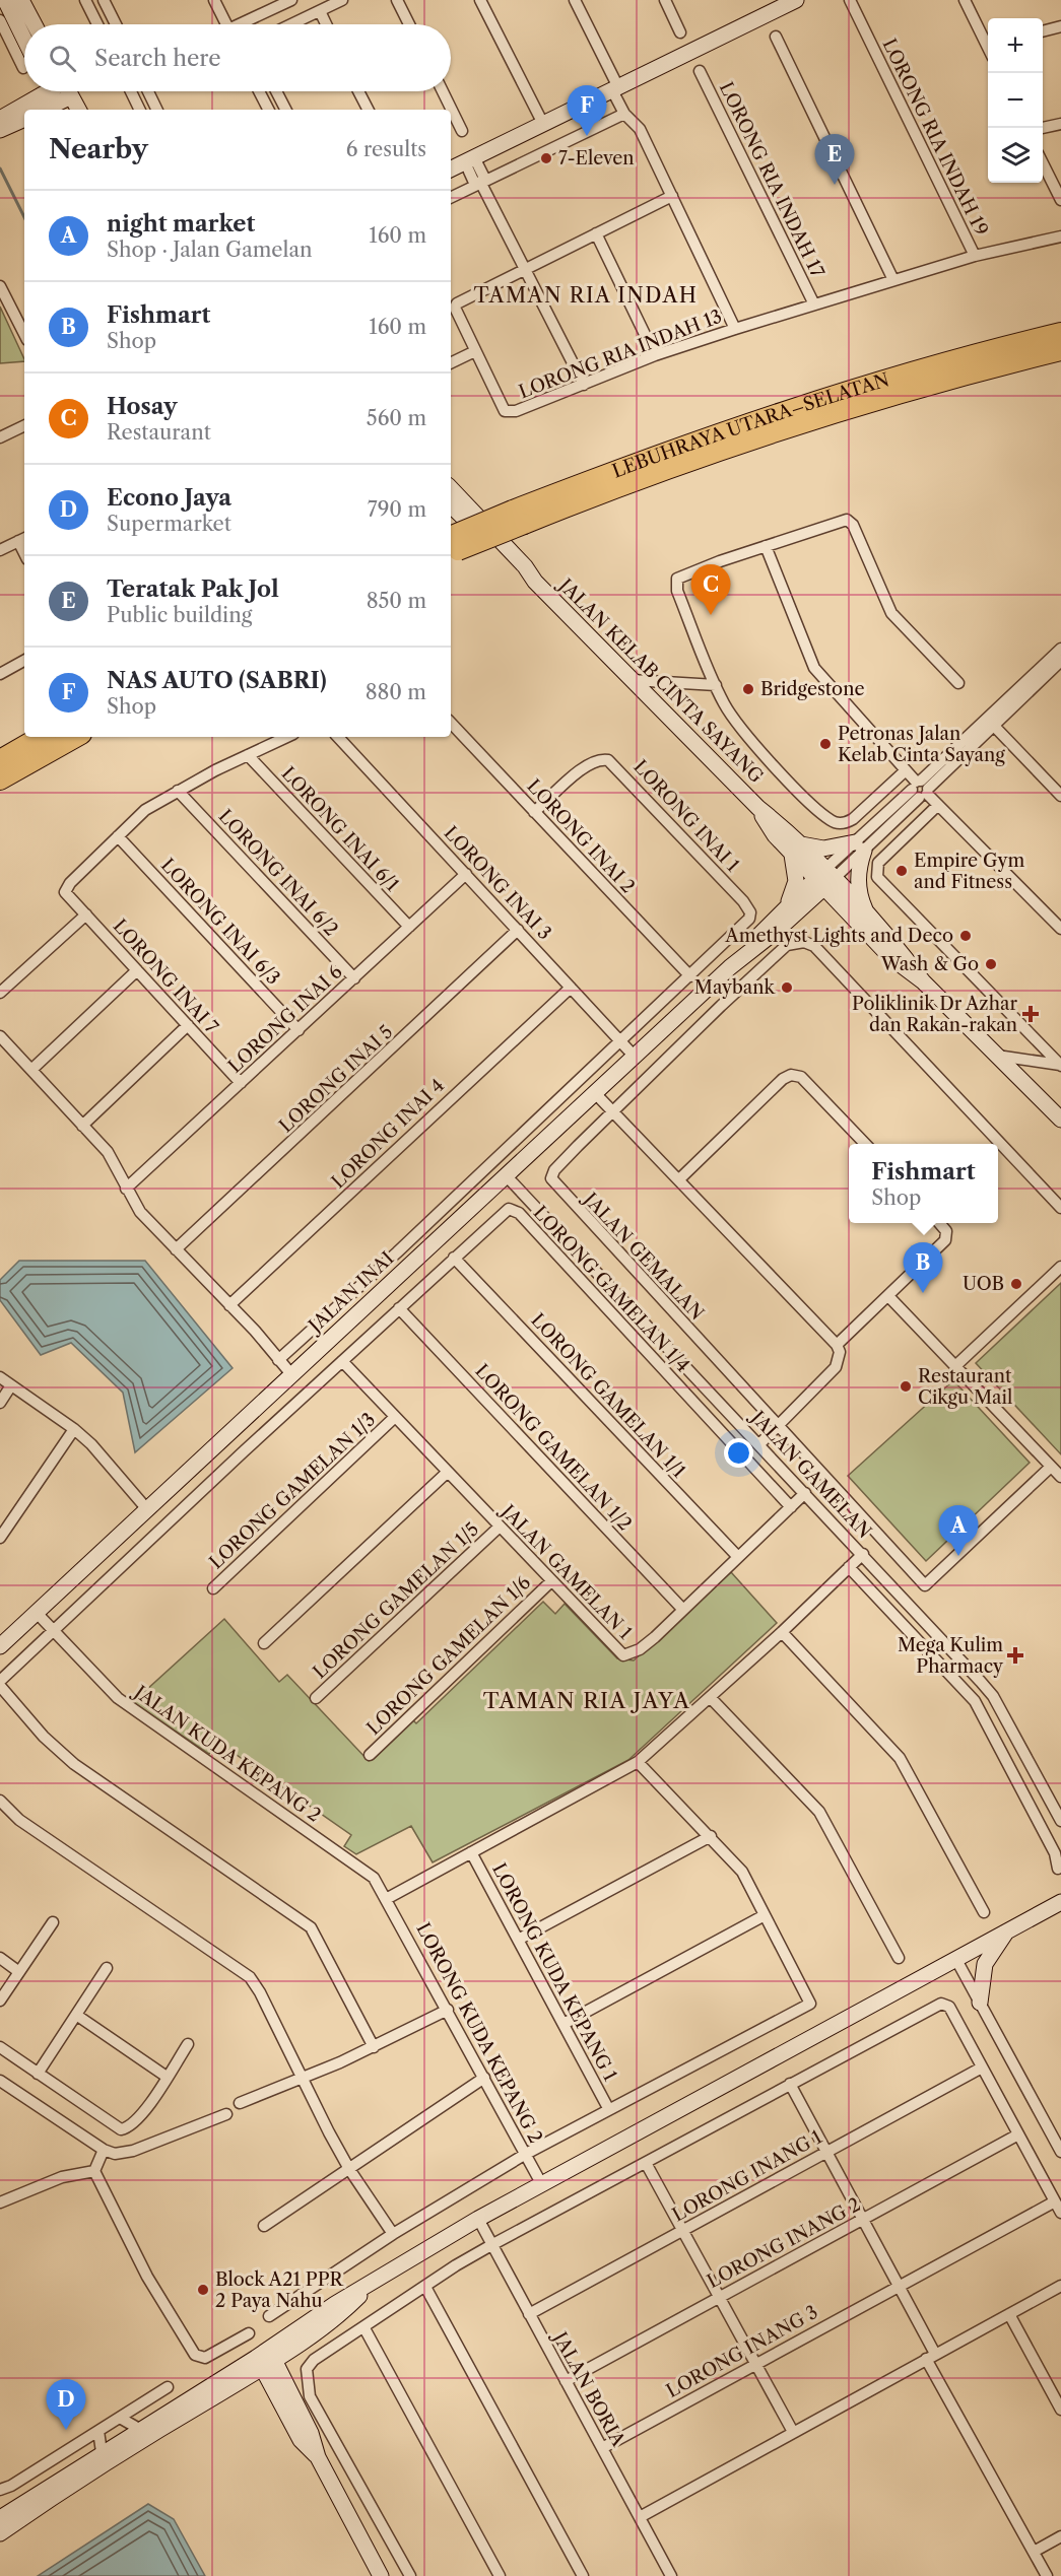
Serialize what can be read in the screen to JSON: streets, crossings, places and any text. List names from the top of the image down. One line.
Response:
{"streets":{"highway":["LEBUHRAYA UTARA–SELATAN"],"main road":["JALAN KELAB CINTA SAYANG","JALAN INAI"],"street":["LORONG RIA INDAH 19","LORONG RIA INDAH 17","LORONG RIA INDAH 13","LORONG INAI 1","LORONG INAI 6/1","LORONG INAI 2","LORONG INAI 6/2","LORONG INAI 3","LORONG INAI 6/3","LORONG INAI 7","LORONG INAI 6","LORONG INAI 5","LORONG INAI 4","JALAN GEMALAN","LORONG GAMELAN 1/4","LORONG GAMELAN 1/1","LORONG GAMELAN 1/2","JALAN GAMELAN","LORONG GAMELAN 1/3","JALAN GAMELAN 1","LORONG GAMELAN 1/5","LORONG GAMELAN 1/6","JALAN KUDA KEPANG 2","LORONG KUDA KEPANG 1","LORONG KUDA KEPANG 2","LORONG INANG 1","LORONG INANG 2","LORONG INANG 3","JALAN BORIA"]},"crossings":[["LORONG RIA INDAH 19","LORONG RIA INDAH 13"],["LORONG RIA INDAH 17","LORONG RIA INDAH 13"],["JALAN KELAB CINTA SAYANG","JALAN INAI"],["LORONG INAI 1","LORONG INAI 2"],["LORONG INAI 6/1","LORONG INAI 6"],["LORONG INAI 6/2","LORONG INAI 6"],["LORONG INAI 3","LORONG INAI 6"],["LORONG INAI 3","LORONG INAI 5"],["LORONG INAI 3","LORONG INAI 4"],["LORONG INAI 3","JALAN INAI"],["LORONG INAI 6/3","LORONG INAI 7"],["LORONG INAI 6/3","LORONG INAI 6"],["LORONG INAI 7","LORONG INAI 6"],["LORONG GAMELAN 1/4","LORONG GAMELAN 1/1"],["LORONG GAMELAN 1/4","LORONG GAMELAN 1/2"],["LORONG GAMELAN 1/4","JALAN GAMELAN 1"],["LORONG GAMELAN 1/4","JALAN KUDA KEPANG 2"],["JALAN INAI","JALAN GAMELAN"],["JALAN INAI","JALAN KUDA KEPANG 2"],["LORONG GAMELAN 1/1","JALAN GAMELAN 1"],["LORONG GAMELAN 1/2","JALAN GAMELAN 1"],["JALAN GAMELAN","JALAN GAMELAN 1"],["LORONG GAMELAN 1/3","JALAN GAMELAN 1"],["JALAN GAMELAN 1","LORONG GAMELAN 1/5"],["JALAN GAMELAN 1","LORONG GAMELAN 1/6"],["JALAN KUDA KEPANG 2","LORONG KUDA KEPANG 2"],["LORONG INANG 1","JALAN BORIA"],["LORONG INANG 2","JALAN BORIA"],["LORONG INANG 3","JALAN BORIA"]],"districts":["TAMAN RIA INDAH","TAMAN RIA JAYA"],"places":{"other":["7-Eleven","Bridgestone","Petronas Jalan Kelab Cinta Sayang","Empire Gym and Fitness","Amethyst Lights and Deco","Wash & Go","Maybank","UOB","Restaurant Cikgu Mail","Block A21 PPR 2 Paya Nahu"],"health":["Poliklinik Dr Azhar dan Rakan-rakan","Mega Kulim Pharmacy"]},"page":{"map_buttons":["+","−"],"search":"Search here","pins":["F","E","C","B","A","D"],"heading":["Nearby","6 results"],"list":[{"mark":"A","name":"night market","note":"Shop · Jalan Gamelan","value":"160 m"},{"mark":"B","name":"Fishmart","note":"Shop","value":"160 m"},{"mark":"C","name":"Hosay","note":"Restaurant","value":"560 m"},{"mark":"D","name":"Econo Jaya","note":"Supermarket","value":"790 m"},{"mark":"E","name":"Teratak Pak Jol","note":"Public building","value":"850 m"},{"mark":"F","name":"NAS AUTO (SABRI)","note":"Shop","value":"880 m"}],"popup":["Fishmart","Shop"]}}
